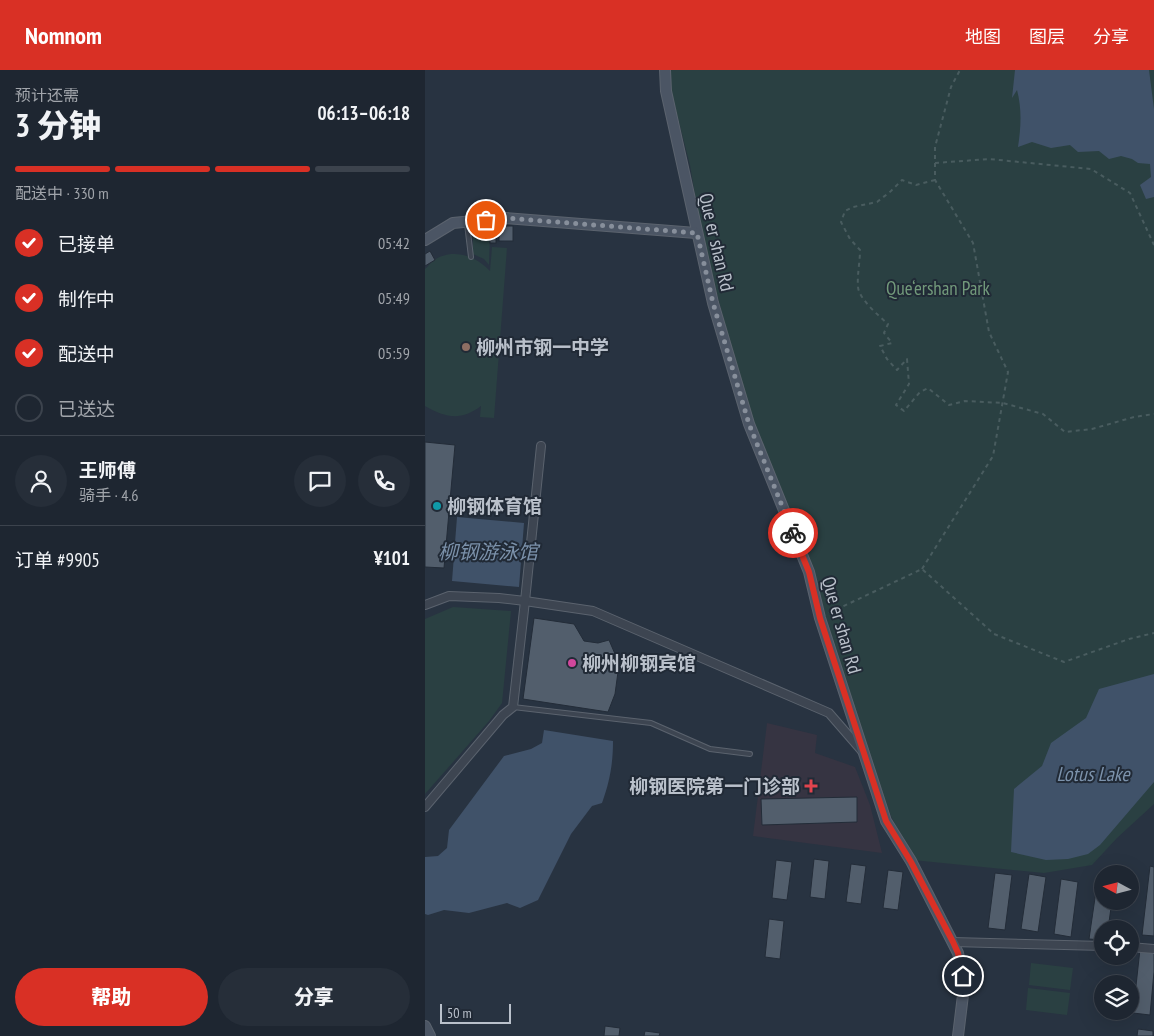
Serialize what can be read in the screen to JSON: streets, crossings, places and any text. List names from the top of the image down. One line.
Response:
{"streets":{"street":["Que er shan Rd"]},"water":["柳钢游泳馆","Lotus Lake"],"parks":["Que‘ershan Park"],"places":{"other":["柳州市钢一中学","柳钢体育馆","柳州柳钢宾馆"],"health":["柳钢医院第一门诊部"]},"scale_bar":"50 m","north":"left","page":{"header":"Nomnom","nav":["地图","图层","分享"],"heading":["3 分钟","预计还需","06:13–06:18"],"panel":["王师傅","骑手 · 4.6","订单 #9905","¥101"],"bar":"配送中 · 330 m","list":[["已接单","05:42"],["制作中","05:49"],["配送中","05:59"],"已送达"],"buttons":["帮助","分享"],"scale":"50 m"}}
